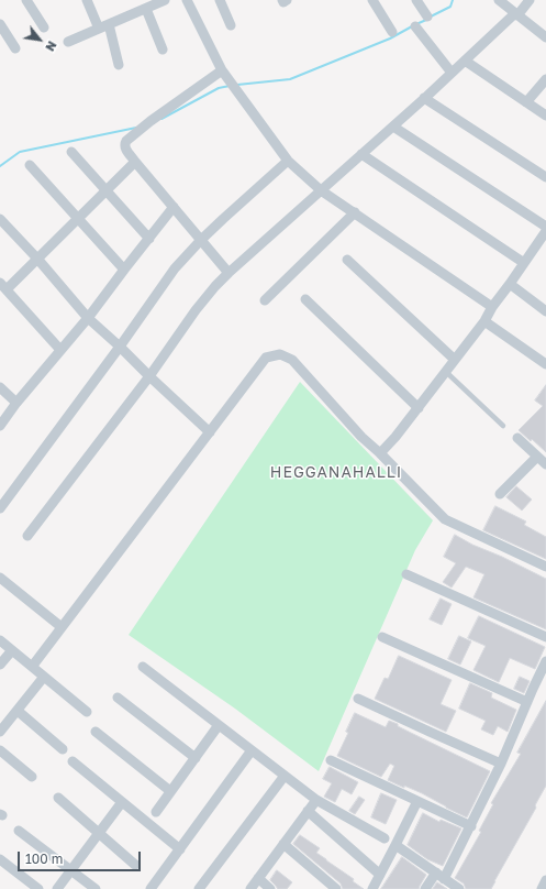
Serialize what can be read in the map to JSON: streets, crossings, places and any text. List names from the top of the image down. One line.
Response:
{"districts":["HEGGANAHALLI"],"scale_bar":"100 m","north":"bottom right"}
